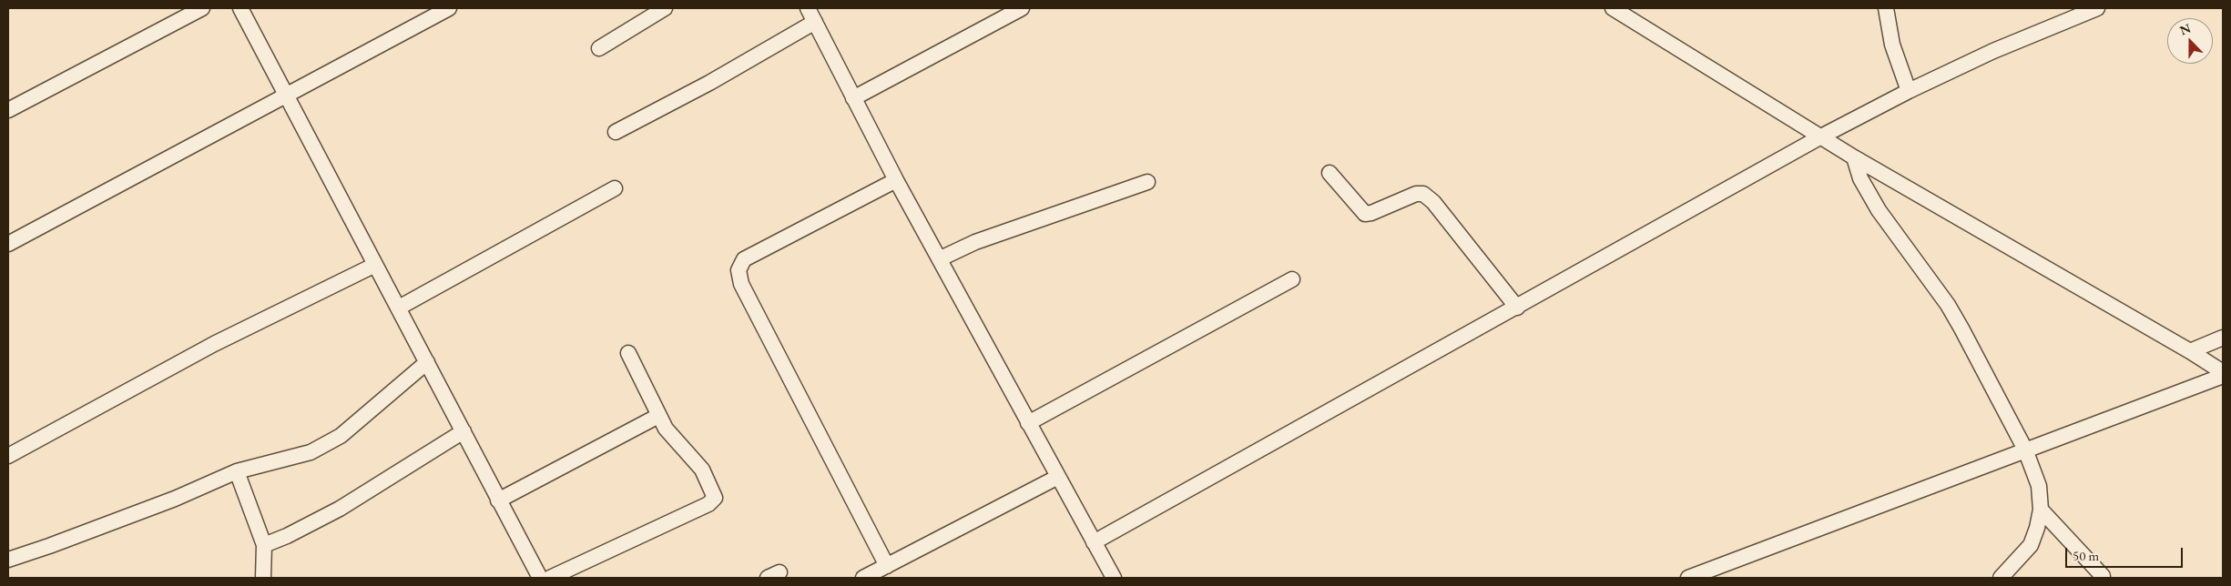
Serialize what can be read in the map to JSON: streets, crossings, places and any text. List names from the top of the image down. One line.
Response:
{"scale_bar":"50 m","north":"top"}
